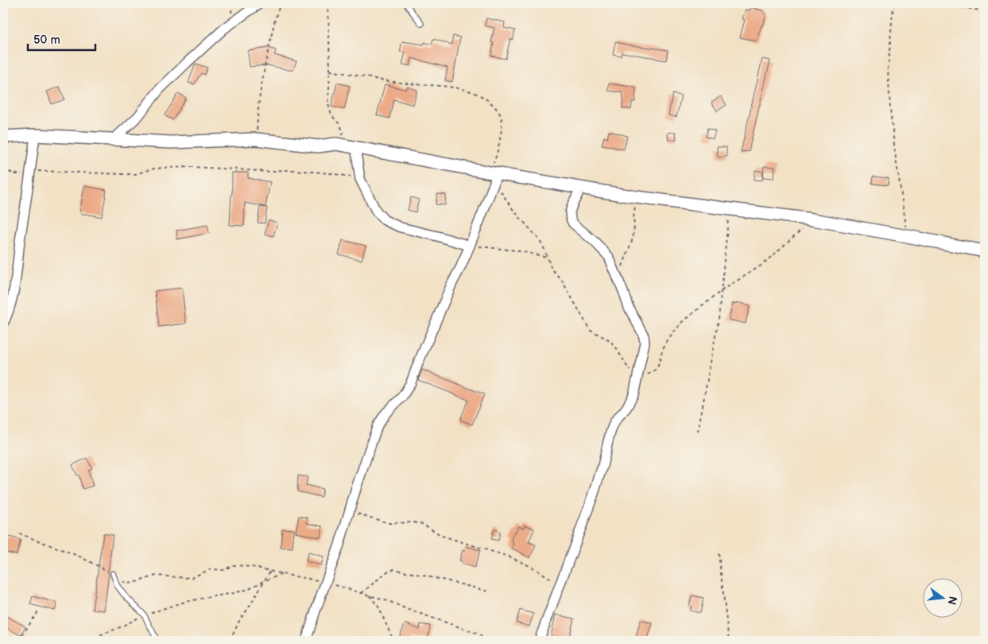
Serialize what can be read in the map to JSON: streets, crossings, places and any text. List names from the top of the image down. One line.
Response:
{"scale_bar":"50 m","north":"right"}
